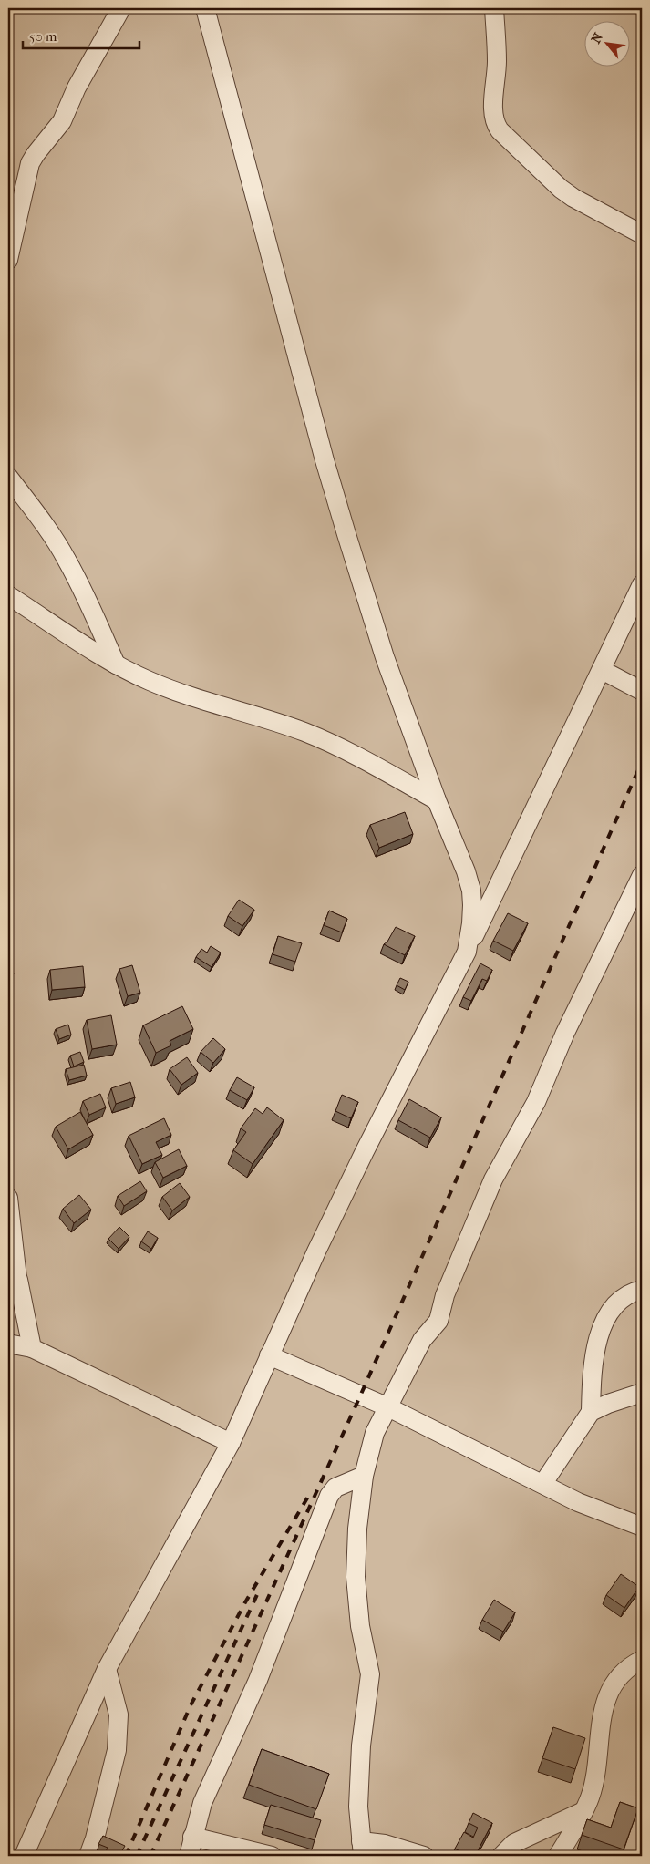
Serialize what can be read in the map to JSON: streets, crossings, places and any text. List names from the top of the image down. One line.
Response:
{"scale_bar":"50 m","north":"top left"}
